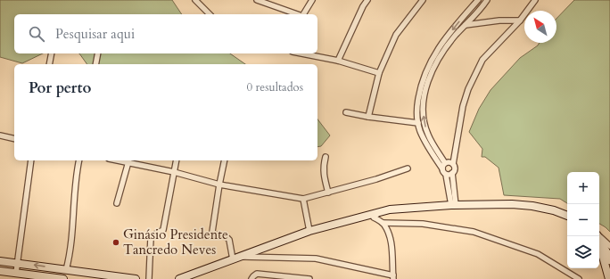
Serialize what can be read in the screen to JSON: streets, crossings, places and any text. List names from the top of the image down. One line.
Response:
{"places":["Ginásio Presidente Tancredo Neves"],"north":"top left","page":{"search":"Pesquisar aqui","heading":["Por perto","0 resultados"],"map_buttons":["+","−"]}}
